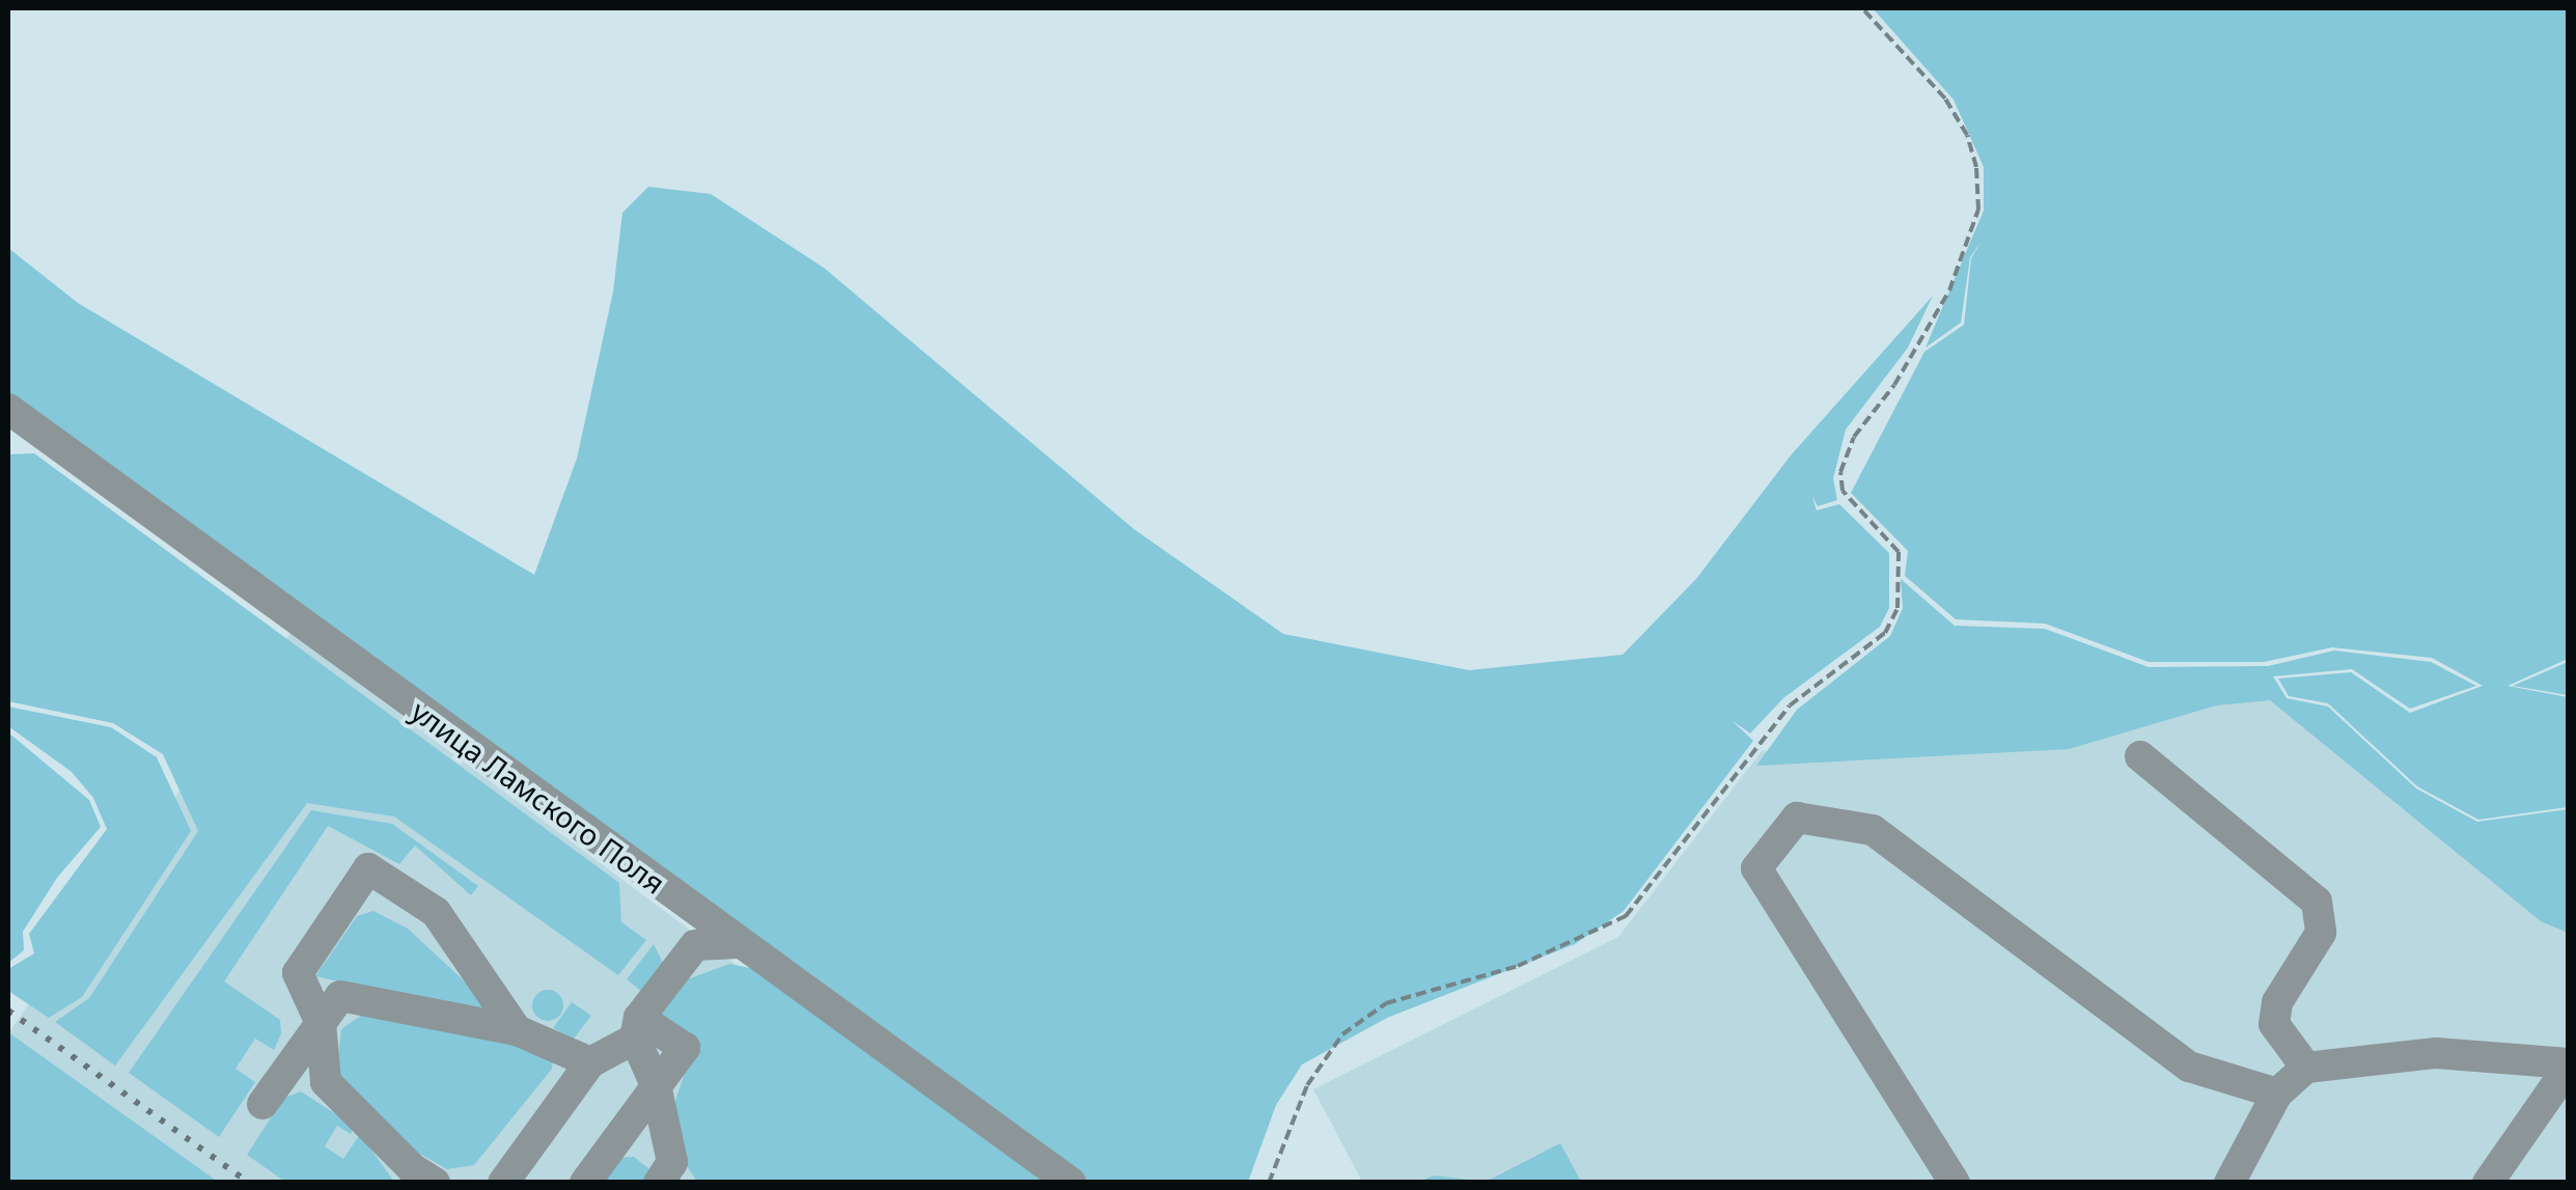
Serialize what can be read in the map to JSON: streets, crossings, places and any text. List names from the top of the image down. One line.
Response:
{"streets":{"street":["улица Ламского Поля"]}}
